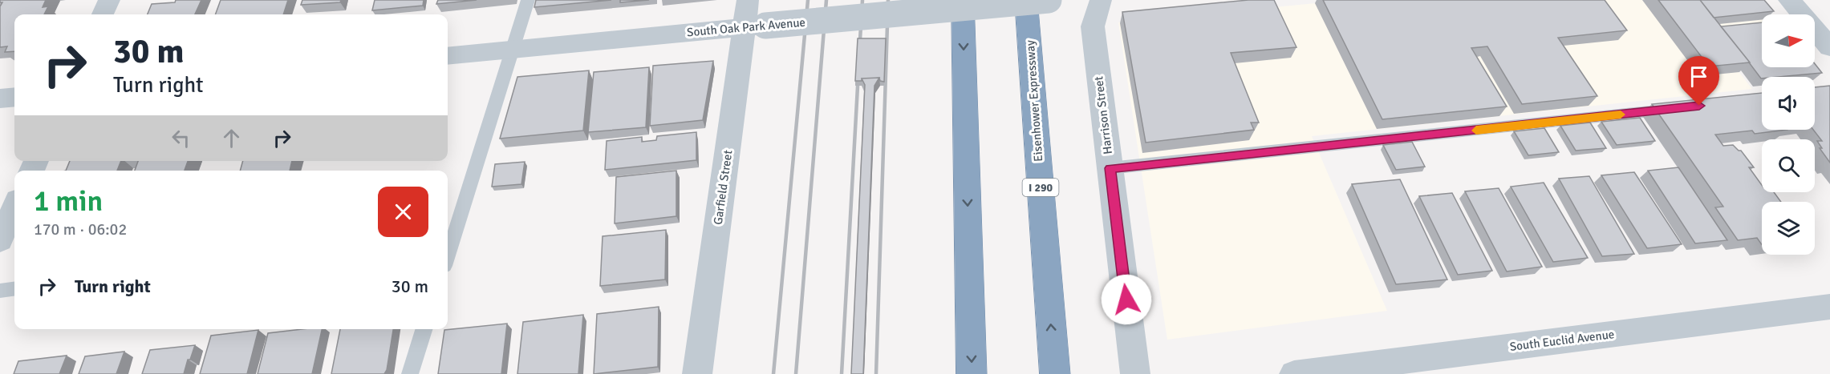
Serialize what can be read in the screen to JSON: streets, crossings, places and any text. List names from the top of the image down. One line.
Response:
{"streets":{"highway":["Eisenhower Expressway","I 290"],"street":["South Oak Park Avenue","Harrison Street","Garfield Street","South Euclid Avenue"]},"crossings":[["South Oak Park Avenue","Garfield Street"]],"north":"right","page":{"turn":["30 m","Turn right"],"heading":["1 min","170 m · 06:02"],"list":[{"name":"Turn right","value":"30 m"}]}}
